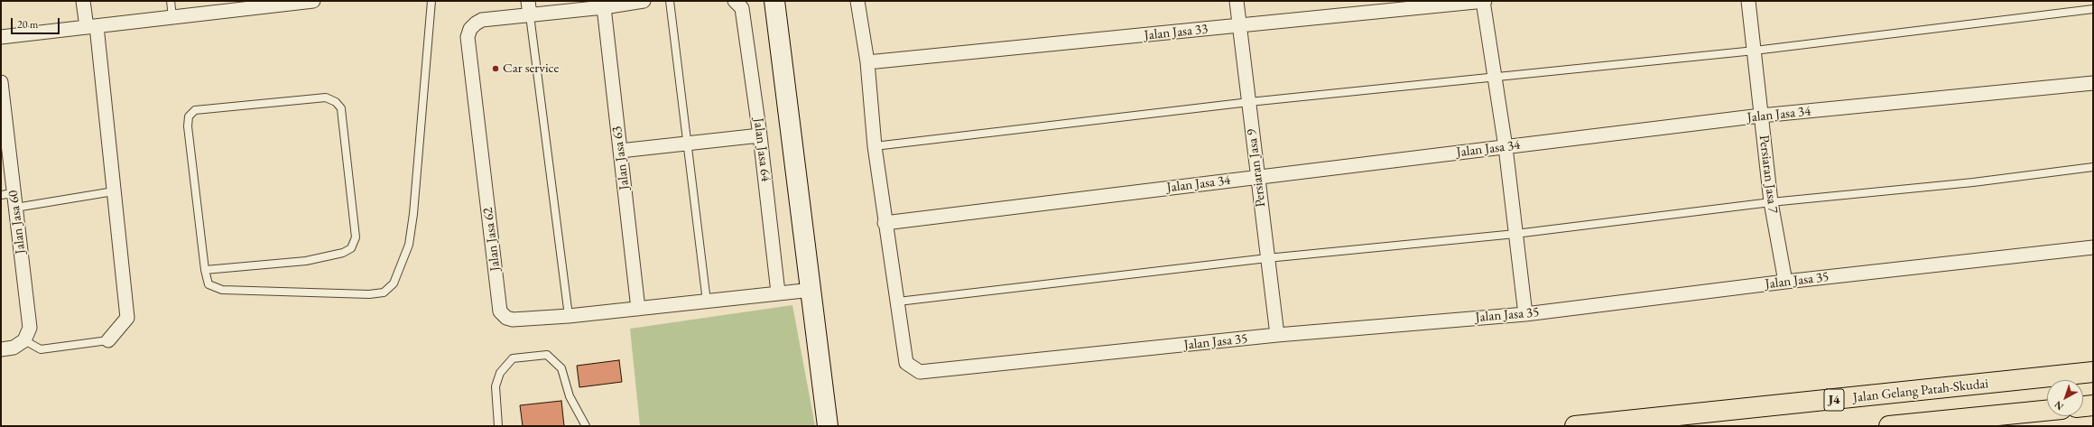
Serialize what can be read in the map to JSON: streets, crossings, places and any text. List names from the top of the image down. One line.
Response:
{"streets":{"main road":["Jalan Gelang Patah-Skudai","J4"],"street":["Jalan Jasa 33","Jalan Jasa 34","Jalan Jasa 64","Jalan Jasa 63","Persiaran Jasa 9","Persiaran Jasa 7","Jalan Jasa 60","Jalan Jasa 62","Jalan Jasa 35"]},"crossings":[["Jalan Jasa 33","Persiaran Jasa 9"],["Jalan Jasa 34","Persiaran Jasa 9"],["Jalan Jasa 34","Persiaran Jasa 7"],["Jalan Jasa 64","Jalan Jasa 62"],["Jalan Jasa 63","Jalan Jasa 62"],["Persiaran Jasa 9","Jalan Jasa 35"],["Persiaran Jasa 7","Jalan Jasa 35"]],"places":["Car service"],"scale_bar":"20 m","north":"bottom left"}
